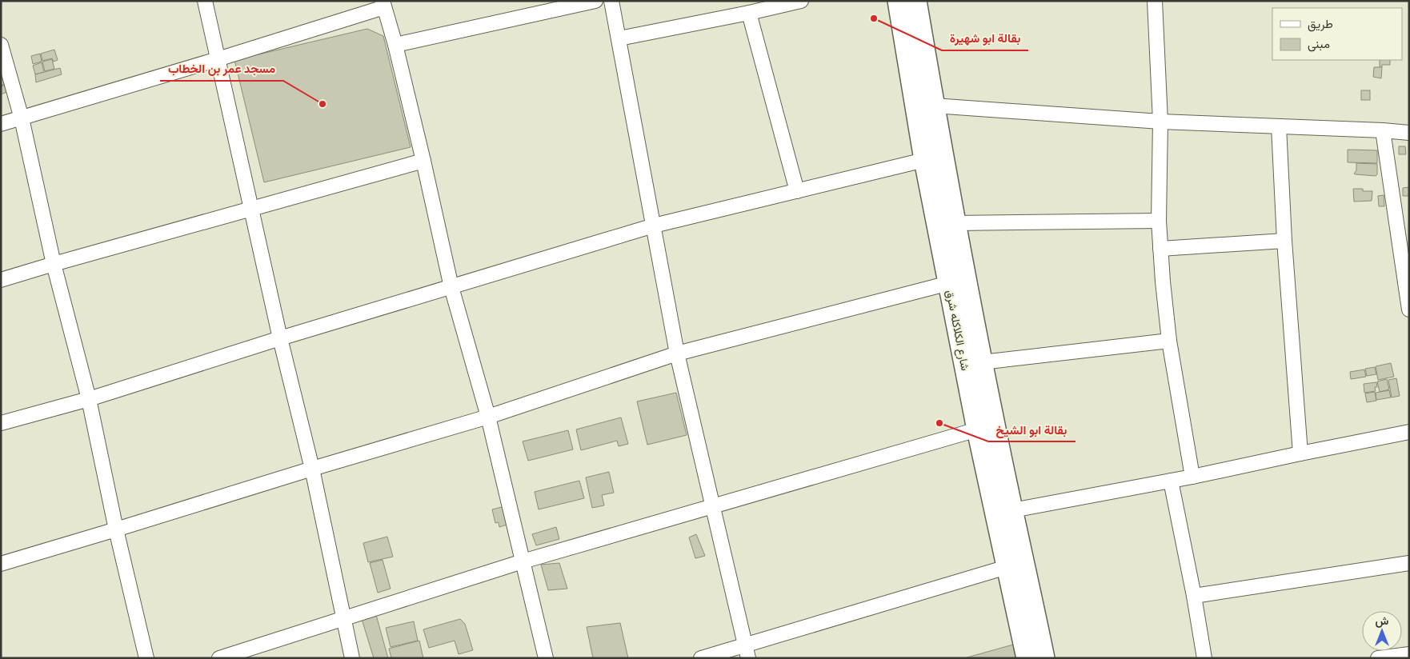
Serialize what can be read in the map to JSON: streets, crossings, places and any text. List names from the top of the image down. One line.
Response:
{"streets":{"street":["شارع الكلاكله شرق"]},"places":["بقالة ابو شهيرة","مسجد عمر بن الخطاب","بقالة ابو الشيخ"],"legend":["طريق","مبنى"],"north":"top"}
